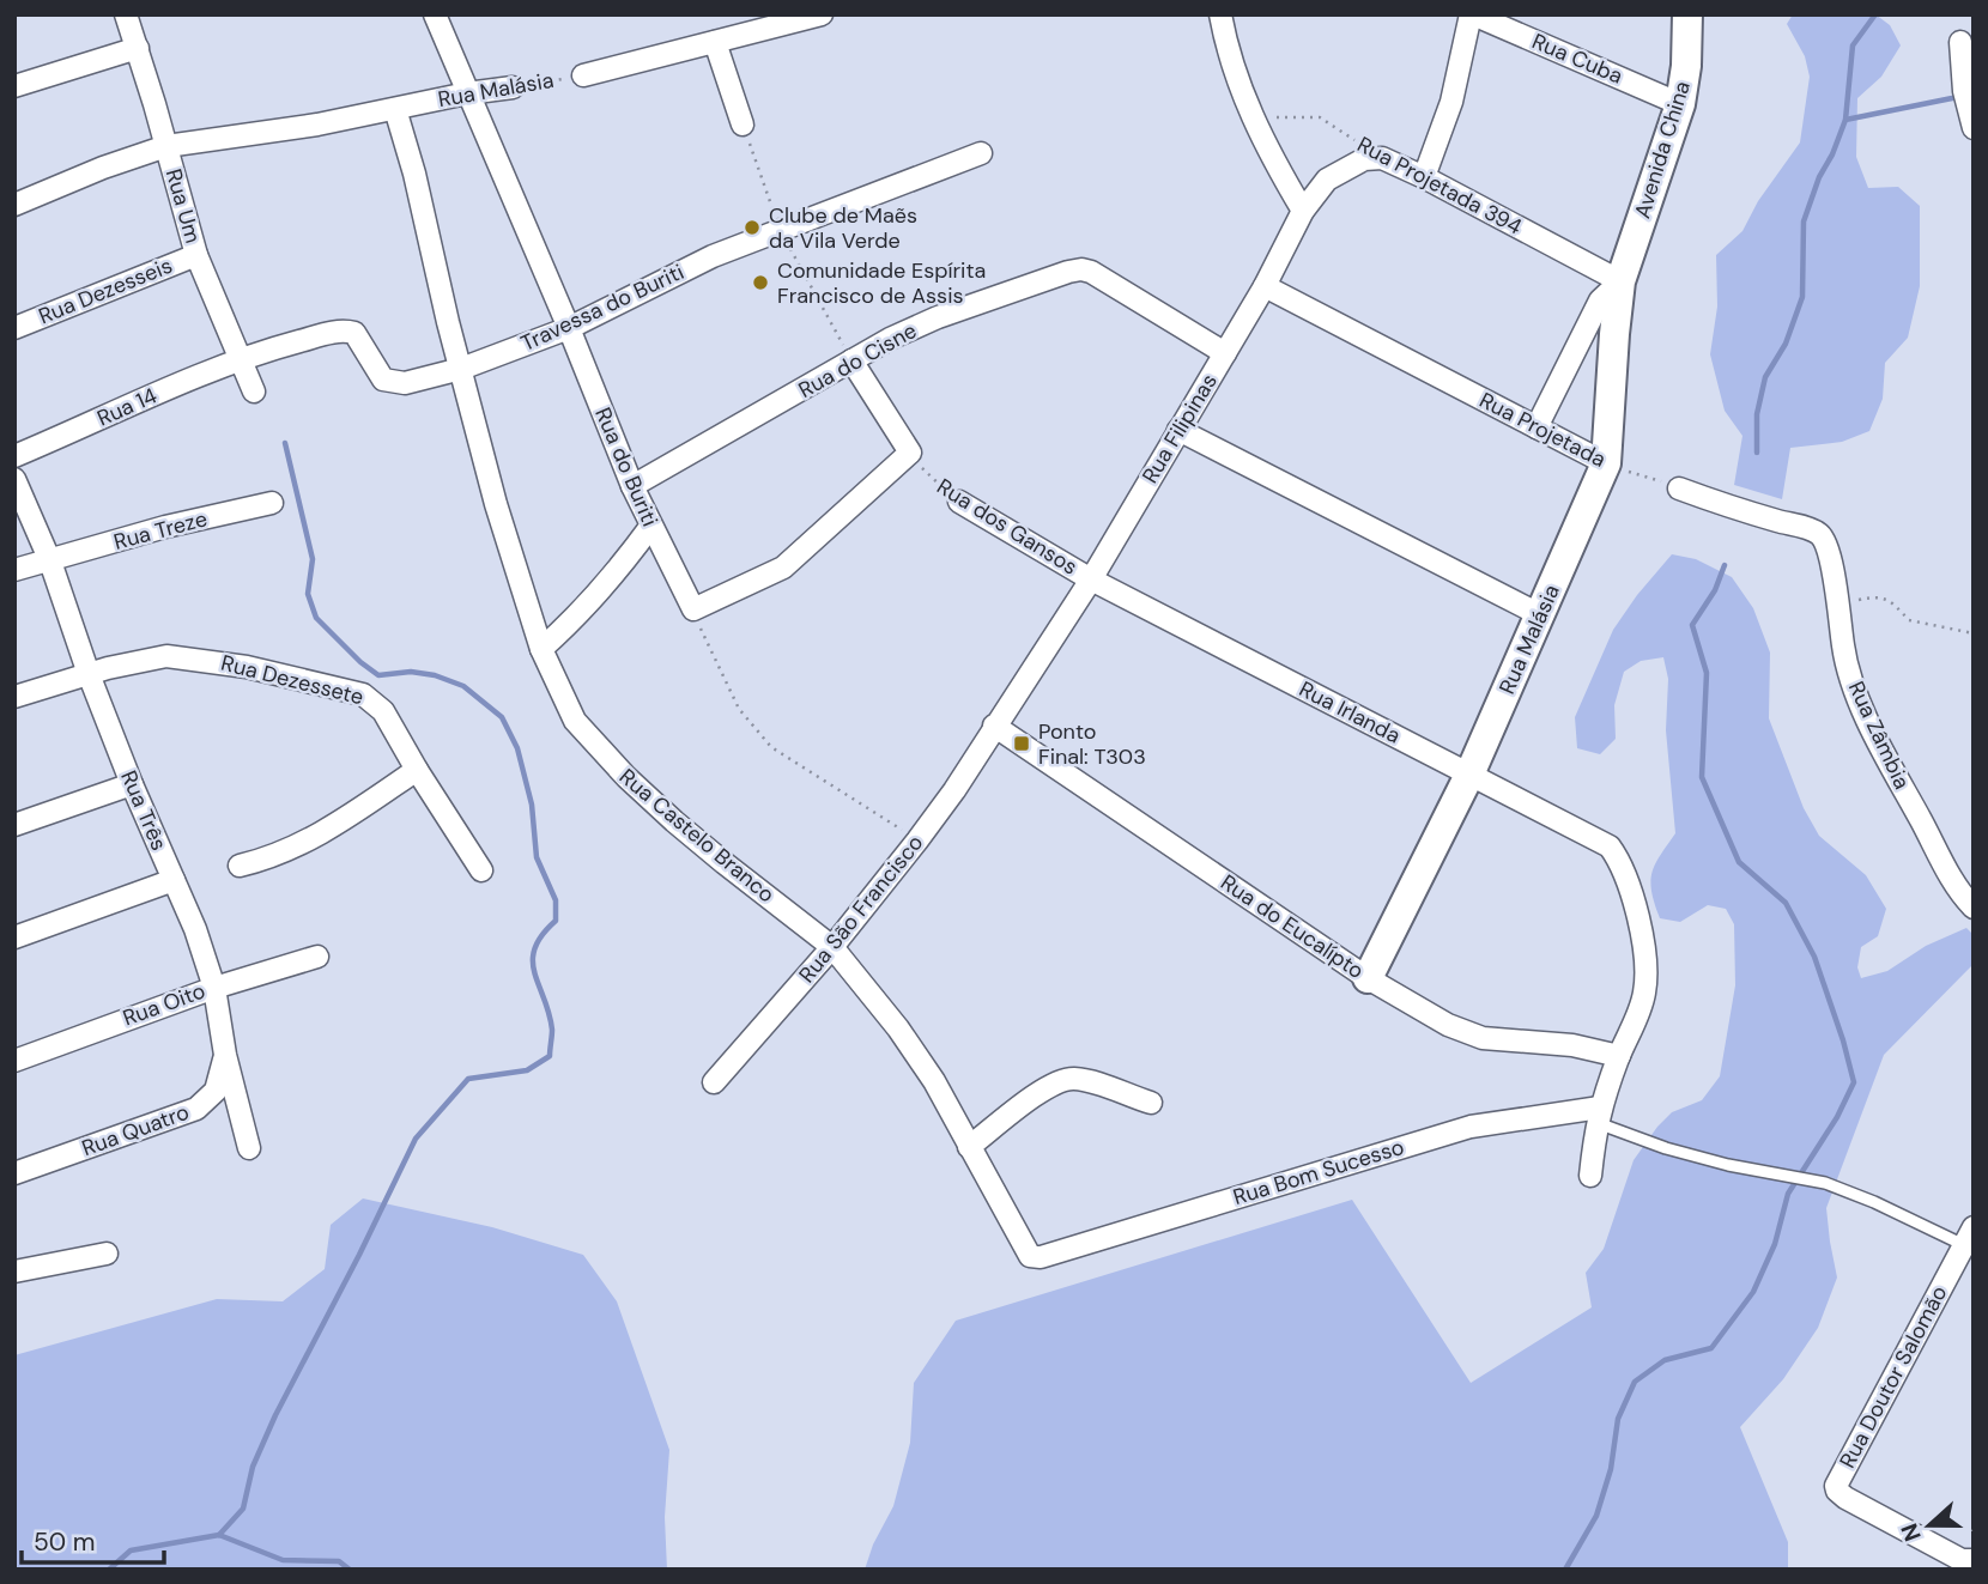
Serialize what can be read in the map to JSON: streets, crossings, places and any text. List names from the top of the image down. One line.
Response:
{"streets":{"street":["Rua Cuba","Rua Malásia","Avenida China","Rua Projetada 394","Rua Um","Rua Dezesseis","Travessa do Buriti","Rua do Cisne","Rua 14","Rua Filipinas","Rua Projetada","Rua do Buriti","Rua dos Gansos","Rua Treze","Rua Dezessete","Rua Irlanda","Rua Zâmbia","Rua Três","Rua Castelo Branco","Rua São Francisco","Rua do Eucalípto","Rua Oito","Rua Quatro","Rua Bom Sucesso","Rua Doutor Salomão"]},"crossings":[["Rua Cuba","Avenida China"],["Rua Malásia","Avenida China"],["Rua Malásia","Rua Projetada 394"],["Rua Malásia","Rua Um"],["Rua Malásia","Rua Projetada"],["Rua Malásia","Rua do Buriti"],["Rua Malásia","Rua Irlanda"],["Rua Malásia","Rua Castelo Branco"],["Rua Malásia","Rua do Eucalípto"],["Avenida China","Rua Projetada 394"],["Rua Projetada 394","Rua Filipinas"],["Rua Um","Rua Dezesseis"],["Rua Um","Travessa do Buriti"],["Rua Um","Rua 14"],["Travessa do Buriti","Rua 14"],["Travessa do Buriti","Rua do Buriti"],["Travessa do Buriti","Rua Castelo Branco"],["Rua do Cisne","Rua Filipinas"],["Rua do Cisne","Rua do Buriti"],["Rua Filipinas","Rua Projetada"],["Rua Filipinas","Rua dos Gansos"],["Rua Filipinas","Rua Irlanda"],["Rua Filipinas","Rua São Francisco"],["Rua Filipinas","Rua do Eucalípto"],["Rua Projetada","Rua Zâmbia"],["Rua dos Gansos","Rua Irlanda"],["Rua Treze","Rua Três"],["Rua Dezessete","Rua Três"],["Rua Irlanda","Rua do Eucalípto"],["Rua Três","Rua Oito"],["Rua Três","Rua Quatro"],["Rua Castelo Branco","Rua São Francisco"],["Rua Castelo Branco","Rua Bom Sucesso"],["Rua São Francisco","Rua do Eucalípto"]],"places":{"other":["Clube de Maẽs da Vila Verde","Comunidade Espírita Francisco de Assis"],"transit":["Ponto Final: T303"]},"scale_bar":"50 m","north":"left"}
